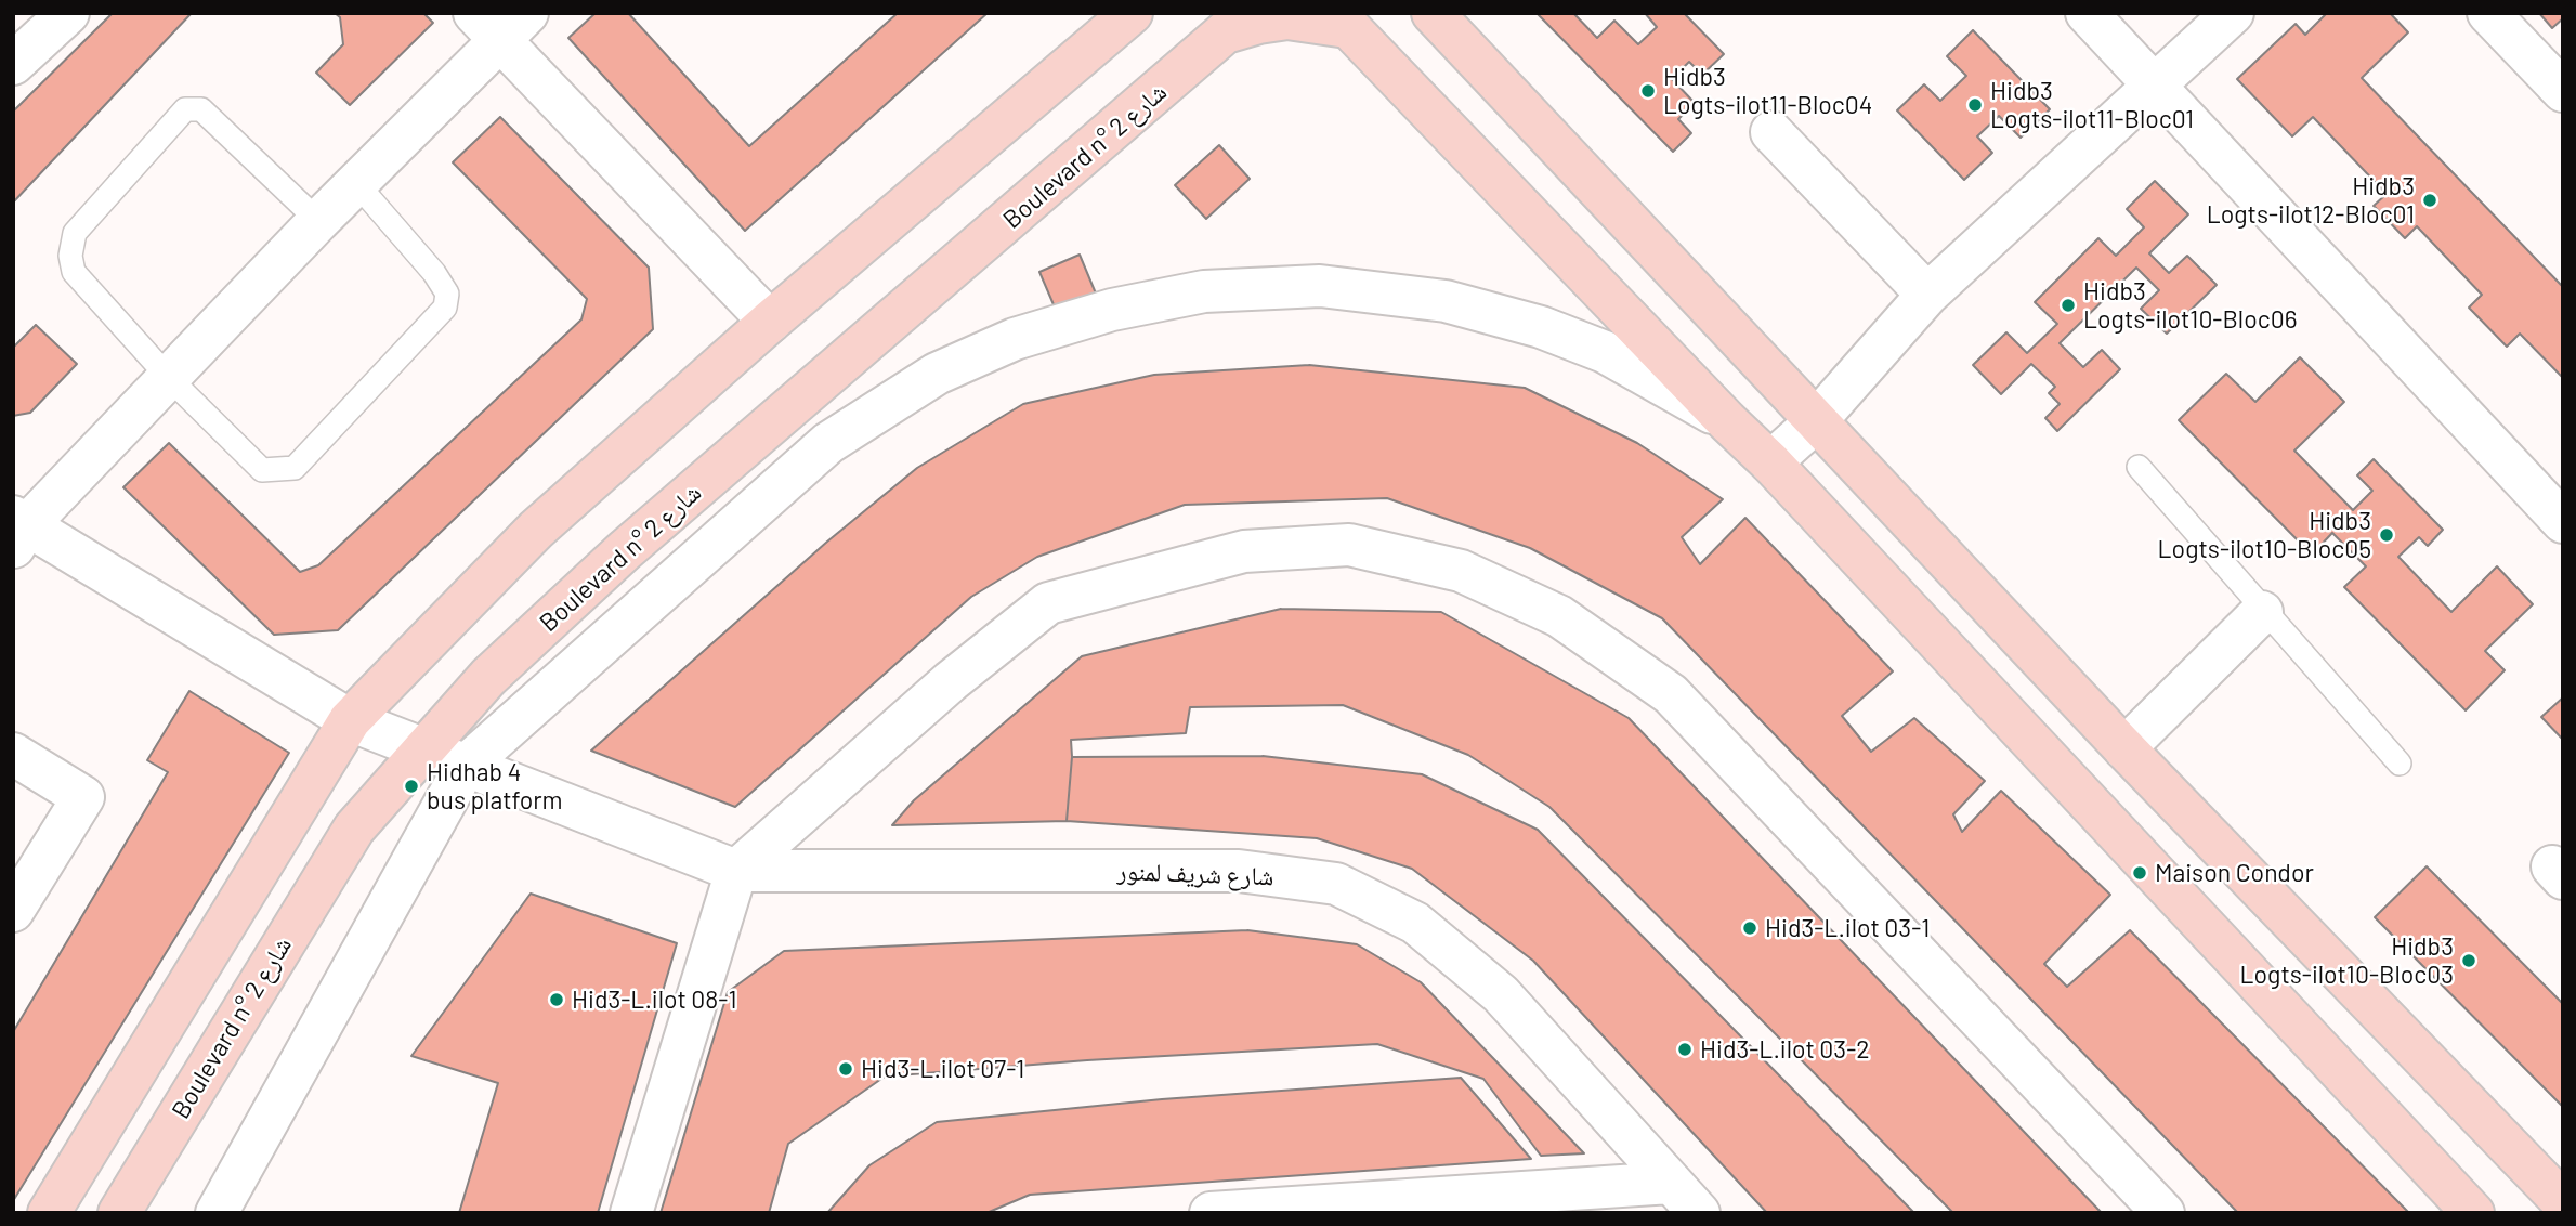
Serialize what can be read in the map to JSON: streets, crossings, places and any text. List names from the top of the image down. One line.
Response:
{"streets":{"main road":["Boulevard n° شارع 2"],"street":["شارع شريف لمنور"]},"places":["Hidb3 Logts-ilot11-Bloc04","Hidb3 Logts-ilot11-Bloc01","Hidb3 Logts-ilot12-Bloc01","Hidb3 Logts-ilot10-Bloc06","Hidb3 Logts-ilot10-Bloc05","Hidhab 4 bus platform","Maison Condor","Hid3-L.ilot 03-1","Hidb3 Logts-ilot10-Bloc03","Hid3-L.ilot 08-1","Hid3-L.ilot 03-2","Hid3-L.ilot 07-1"]}
